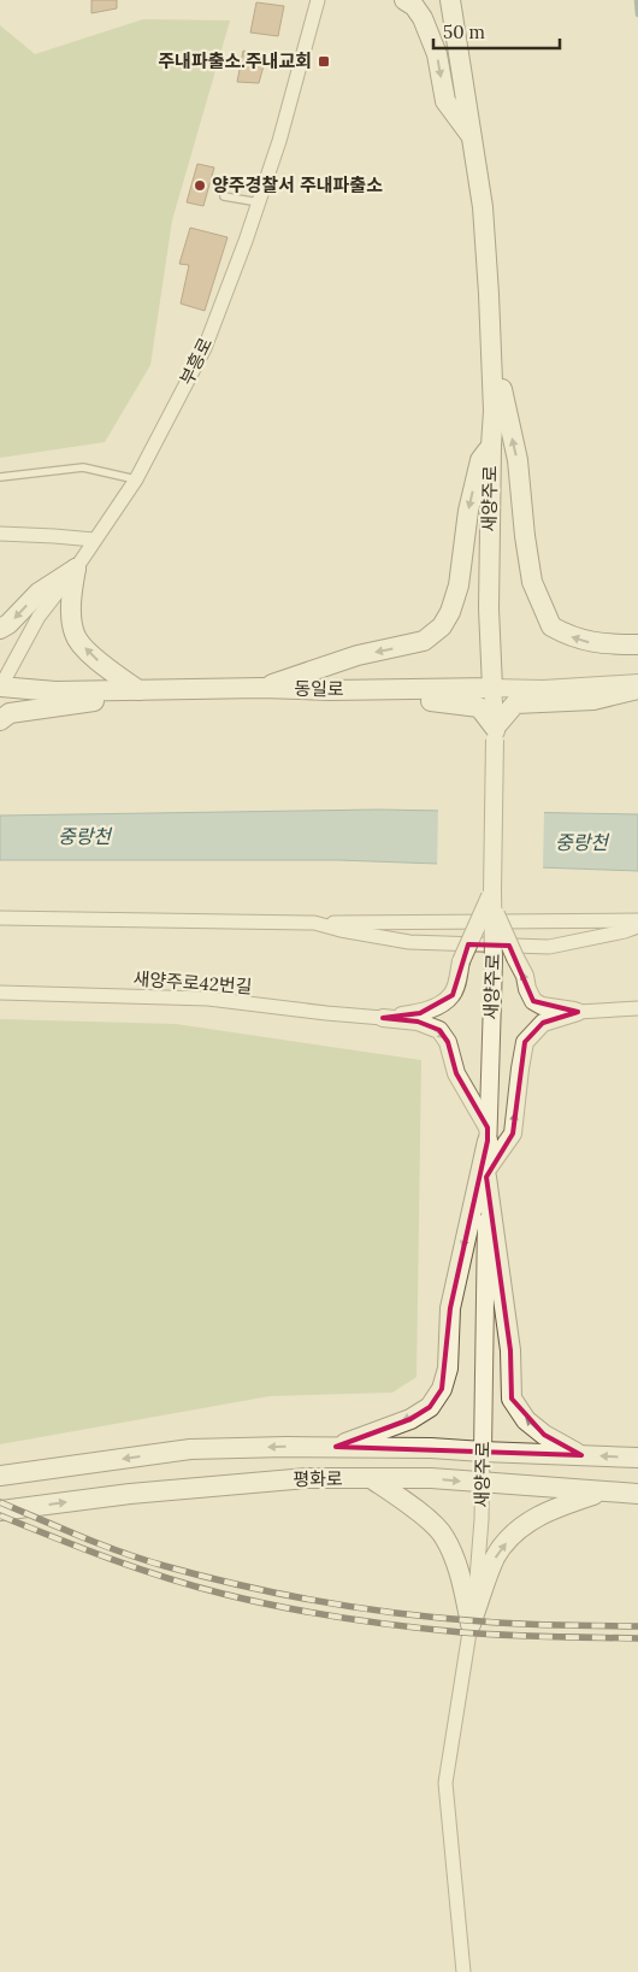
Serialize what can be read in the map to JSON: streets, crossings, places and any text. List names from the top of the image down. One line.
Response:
{"streets":{"main road":["새양주로","동일로","평화로"],"street":["부흥로","새양주로42번길"]},"crossings":[["부흥로","동일로"],["새양주로","동일로"],["새양주로","평화로"]],"water":["중랑천"],"places":{"transit":["주내파출소.주내교회"],"other":["양주경찰서 주내파출소"]},"scale_bar":"50 m"}
